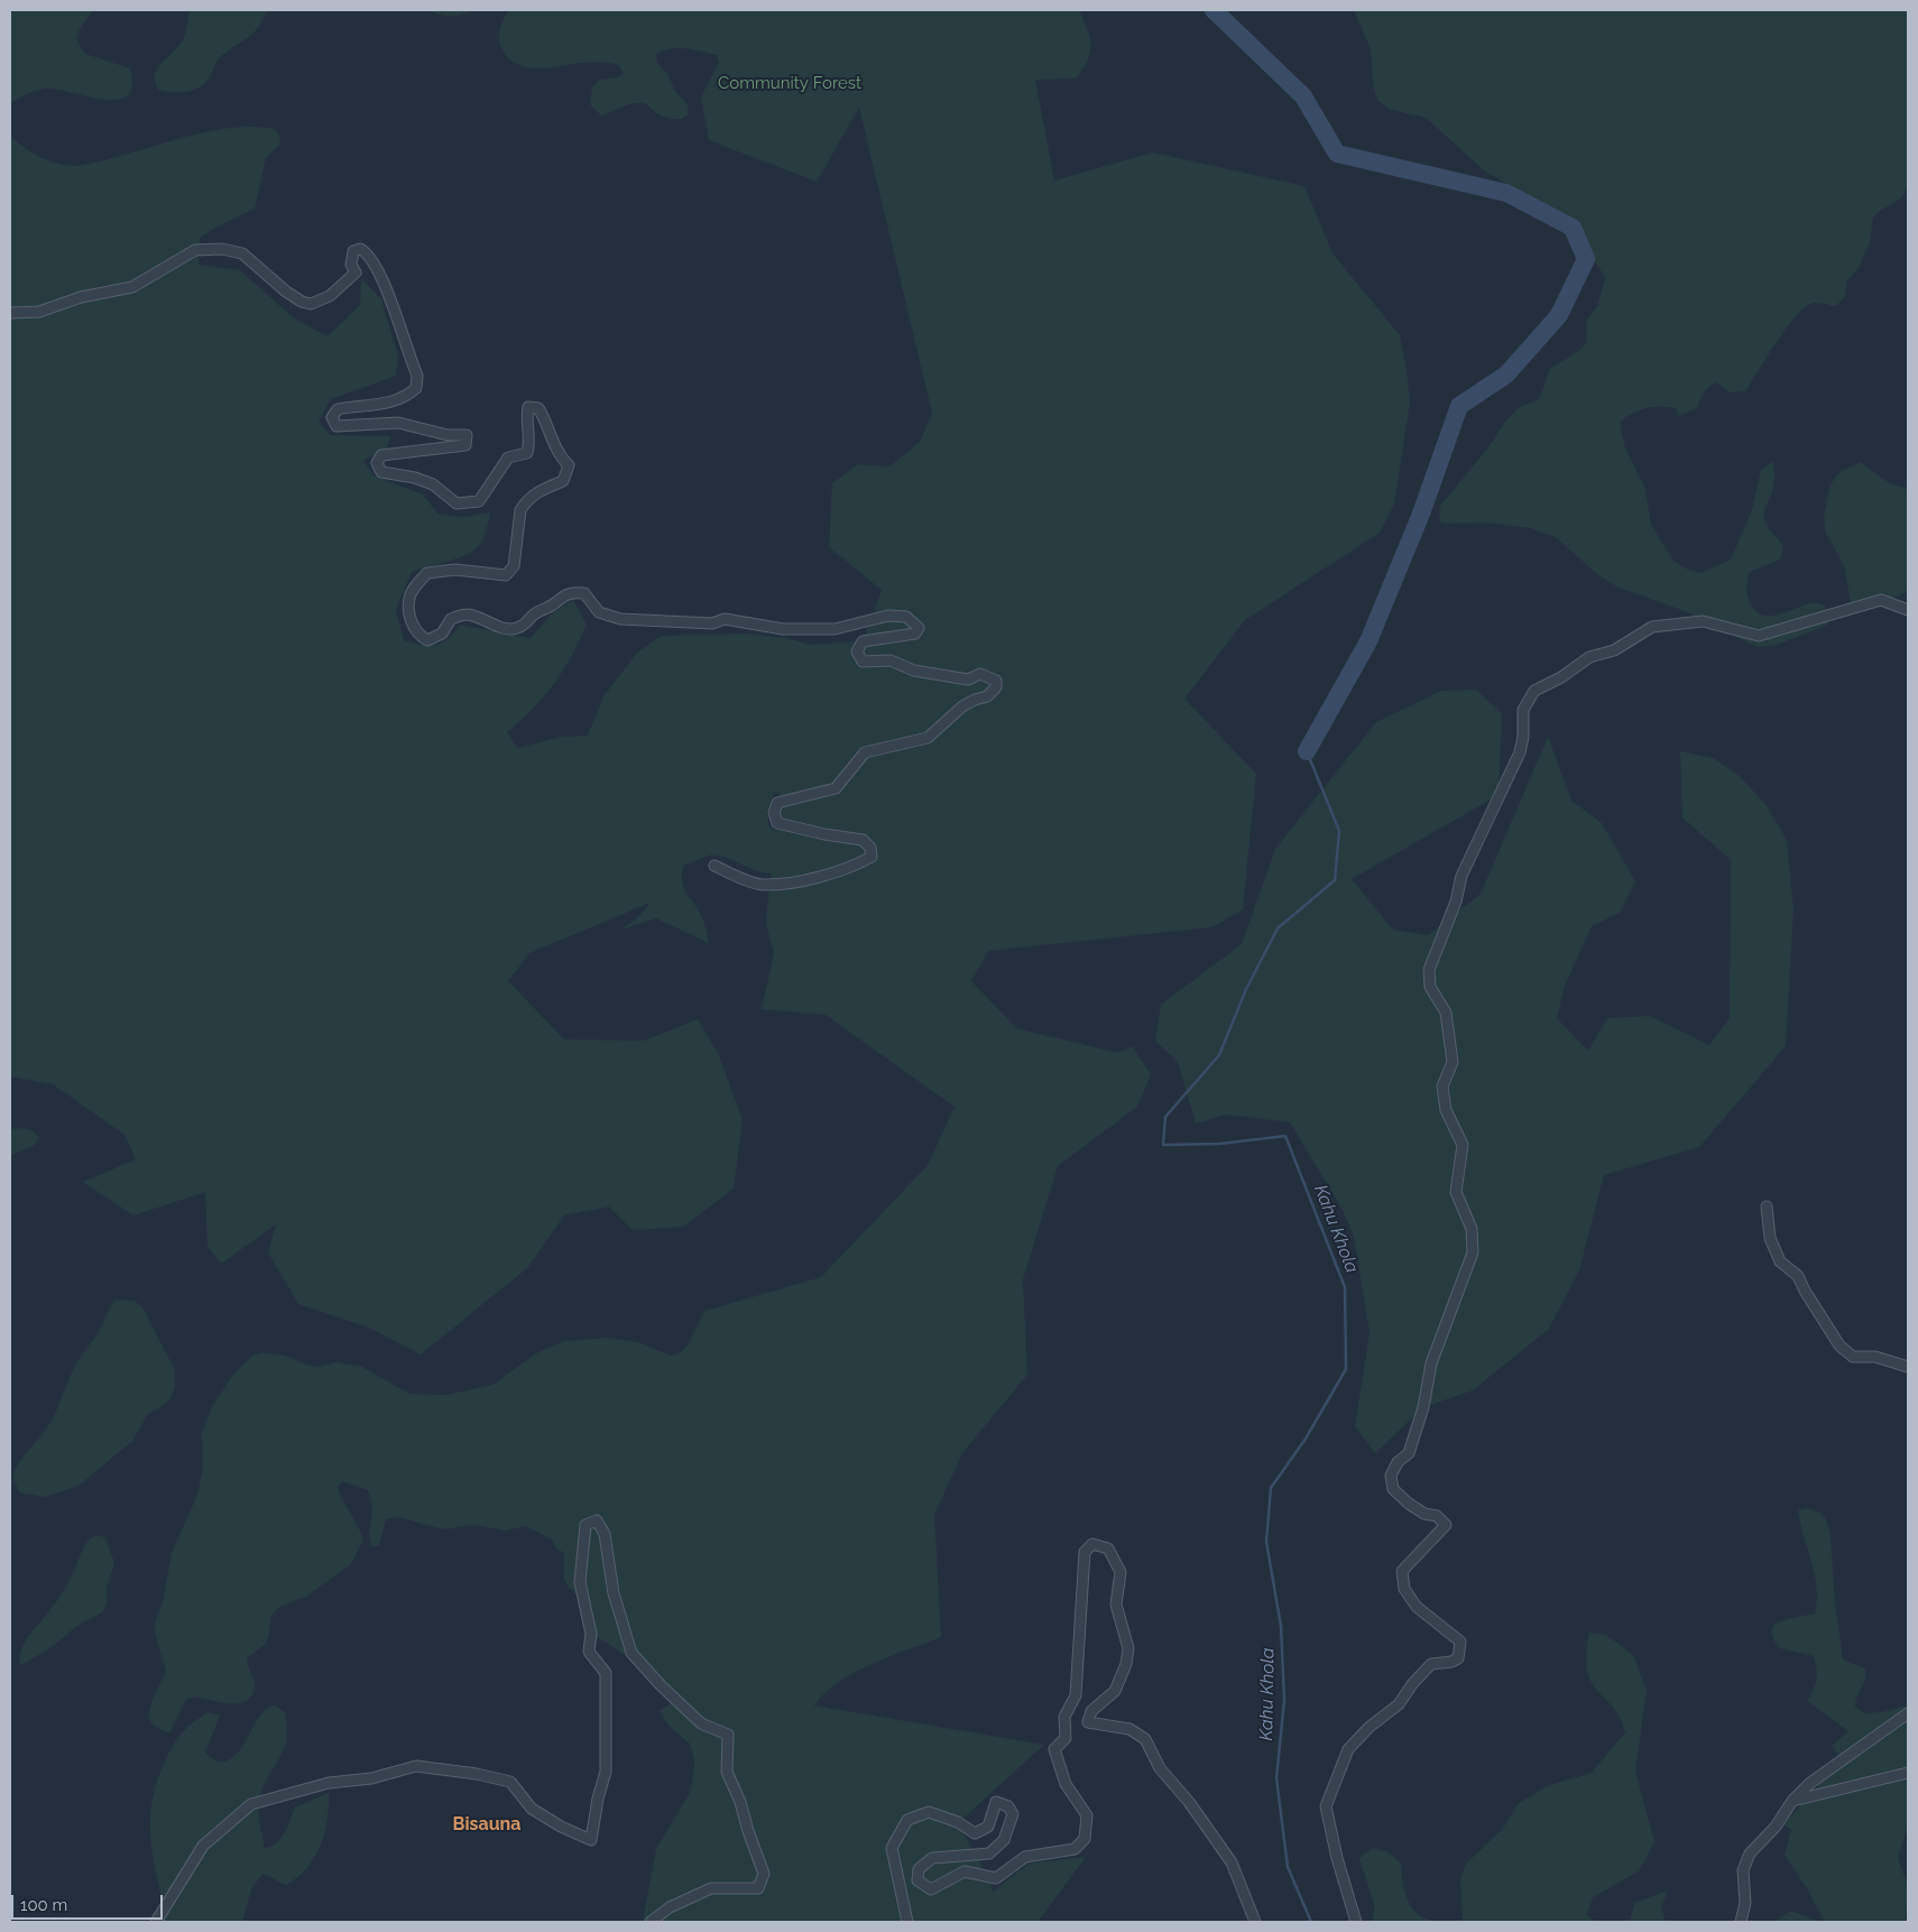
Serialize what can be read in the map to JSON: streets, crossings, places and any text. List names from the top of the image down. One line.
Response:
{"districts":["Bisauna"],"water":["Kahu Khola"],"parks":["Community Forest"],"scale_bar":"100 m"}
